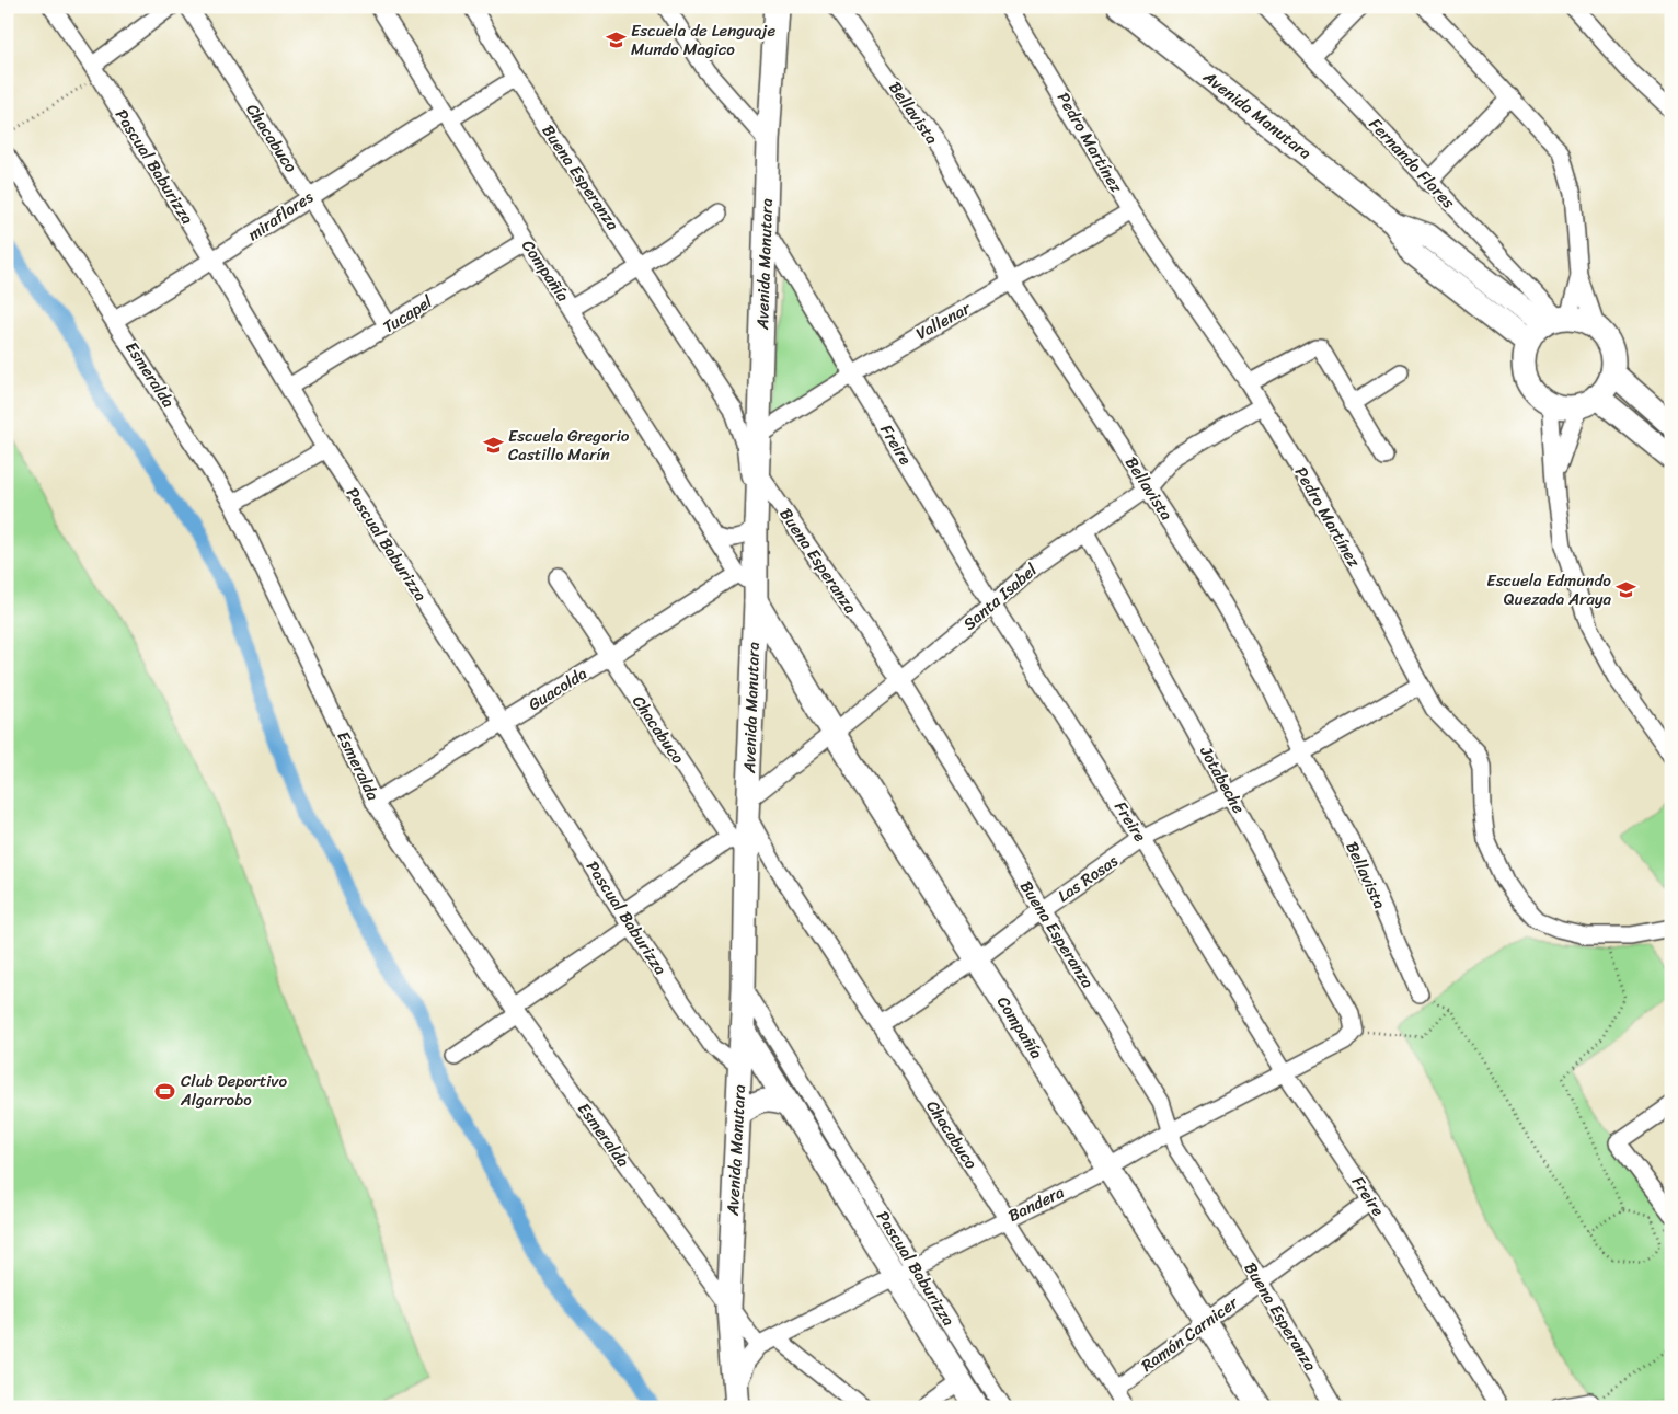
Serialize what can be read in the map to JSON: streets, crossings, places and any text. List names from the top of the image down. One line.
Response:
{"streets":{"main road":["Avenida Manutara","Pascual Baburizza","Compañía"],"street":["Bellavista","Chacabuco","Pedro Martínez","Fernando Flores","Buena Esperanza","miraflores","Tucapel","Vallenar","Esmeralda","Freire","Santa Isabel","Guacolda","Jotabeche","Las Rosas","Bandera","Ramón Carnicer"]},"crossings":[["Bellavista","Vallenar"],["Bellavista","Santa Isabel"],["Bellavista","Las Rosas"],["Avenida Manutara","Chacabuco"],["Avenida Manutara","Fernando Flores"],["Avenida Manutara","Pascual Baburizza"],["Avenida Manutara","Buena Esperanza"],["Avenida Manutara","Compañía"],["Avenida Manutara","Vallenar"],["Avenida Manutara","Esmeralda"],["Avenida Manutara","Freire"],["Avenida Manutara","Santa Isabel"],["Avenida Manutara","Guacolda"],["Chacabuco","miraflores"],["Chacabuco","Tucapel"],["Chacabuco","Santa Isabel"],["Chacabuco","Guacolda"],["Chacabuco","Las Rosas"],["Chacabuco","Bandera"],["Chacabuco","Ramón Carnicer"],["Pedro Martínez","Vallenar"],["Pedro Martínez","Santa Isabel"],["Pedro Martínez","Las Rosas"],["Pascual Baburizza","miraflores"],["Pascual Baburizza","Tucapel"],["Pascual Baburizza","Guacolda"],["Pascual Baburizza","Bandera"],["Buena Esperanza","miraflores"],["Buena Esperanza","Santa Isabel"],["Buena Esperanza","Las Rosas"],["Buena Esperanza","Bandera"],["Buena Esperanza","Ramón Carnicer"],["miraflores","Compañía"],["miraflores","Esmeralda"],["Compañía","Tucapel"],["Compañía","Santa Isabel"],["Compañía","Guacolda"],["Compañía","Las Rosas"],["Compañía","Bandera"],["Compañía","Ramón Carnicer"],["Vallenar","Freire"],["Esmeralda","Guacolda"],["Esmeralda","Bandera"],["Freire","Santa Isabel"],["Freire","Las Rosas"],["Freire","Bandera"],["Freire","Ramón Carnicer"],["Santa Isabel","Jotabeche"],["Jotabeche","Las Rosas"],["Jotabeche","Bandera"]],"places":{"school or university":["Escuela de Lenguaje Mundo Magico","Escuela Gregorio Castillo Marín","Escuela Edmundo Quezada Araya"],"sports":["Club Deportivo Algarrobo"]}}
